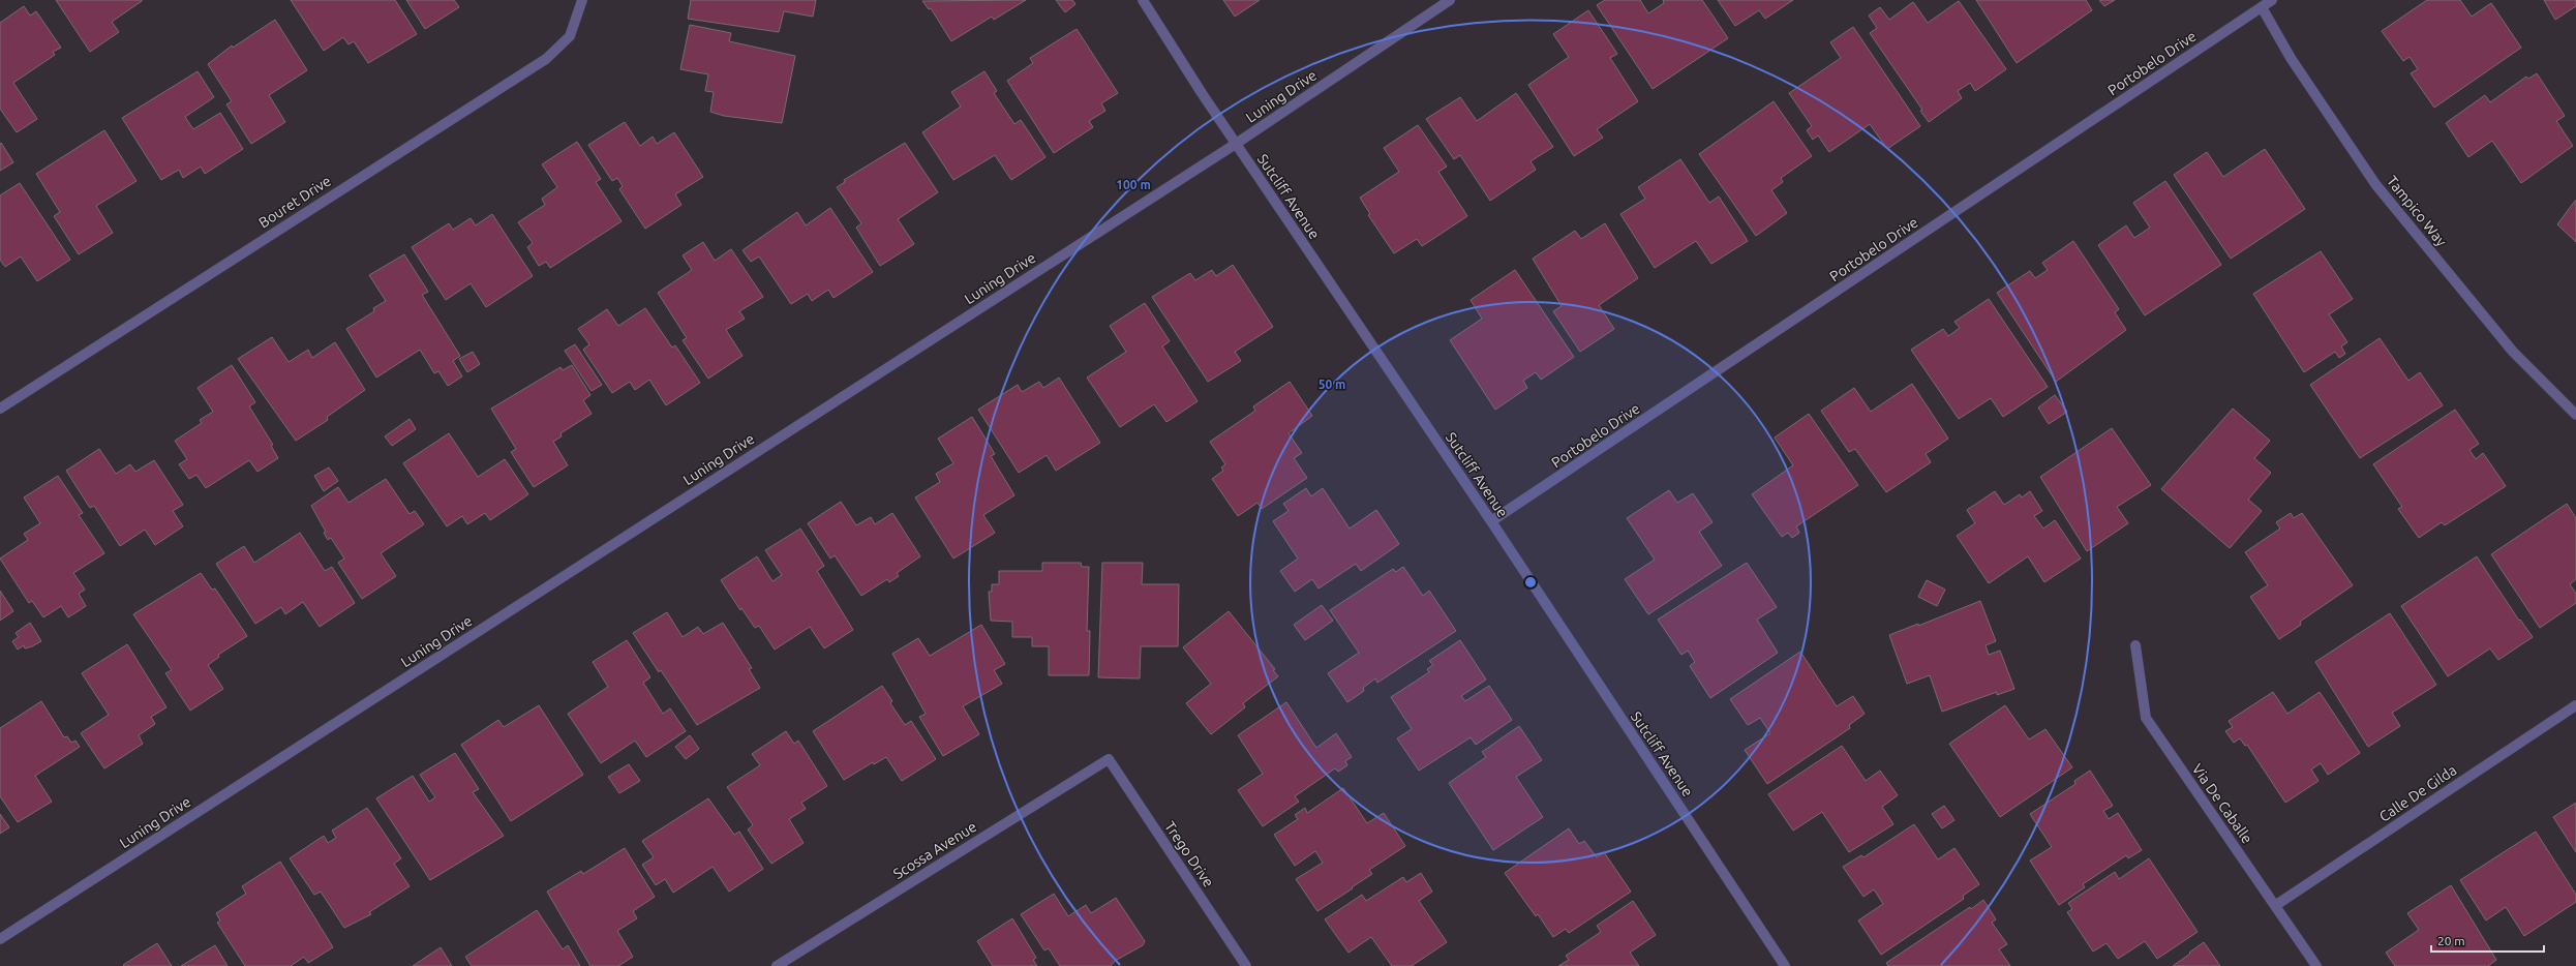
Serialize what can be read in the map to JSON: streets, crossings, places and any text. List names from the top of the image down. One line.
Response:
{"streets":{"street":["Portobelo Drive","Luning Drive","Sutcliff Avenue","Bouret Drive","Tampico Way","Calle De Gilda","Via De Caballe","Scossa Avenue","Trego Drive"]},"crossings":[["Portobelo Drive","Sutcliff Avenue"],["Portobelo Drive","Tampico Way"],["Luning Drive","Sutcliff Avenue"],["Calle De Gilda","Via De Caballe"],["Scossa Avenue","Trego Drive"]],"scale_bar":"20 m","rings":["100 m","50 m"]}
